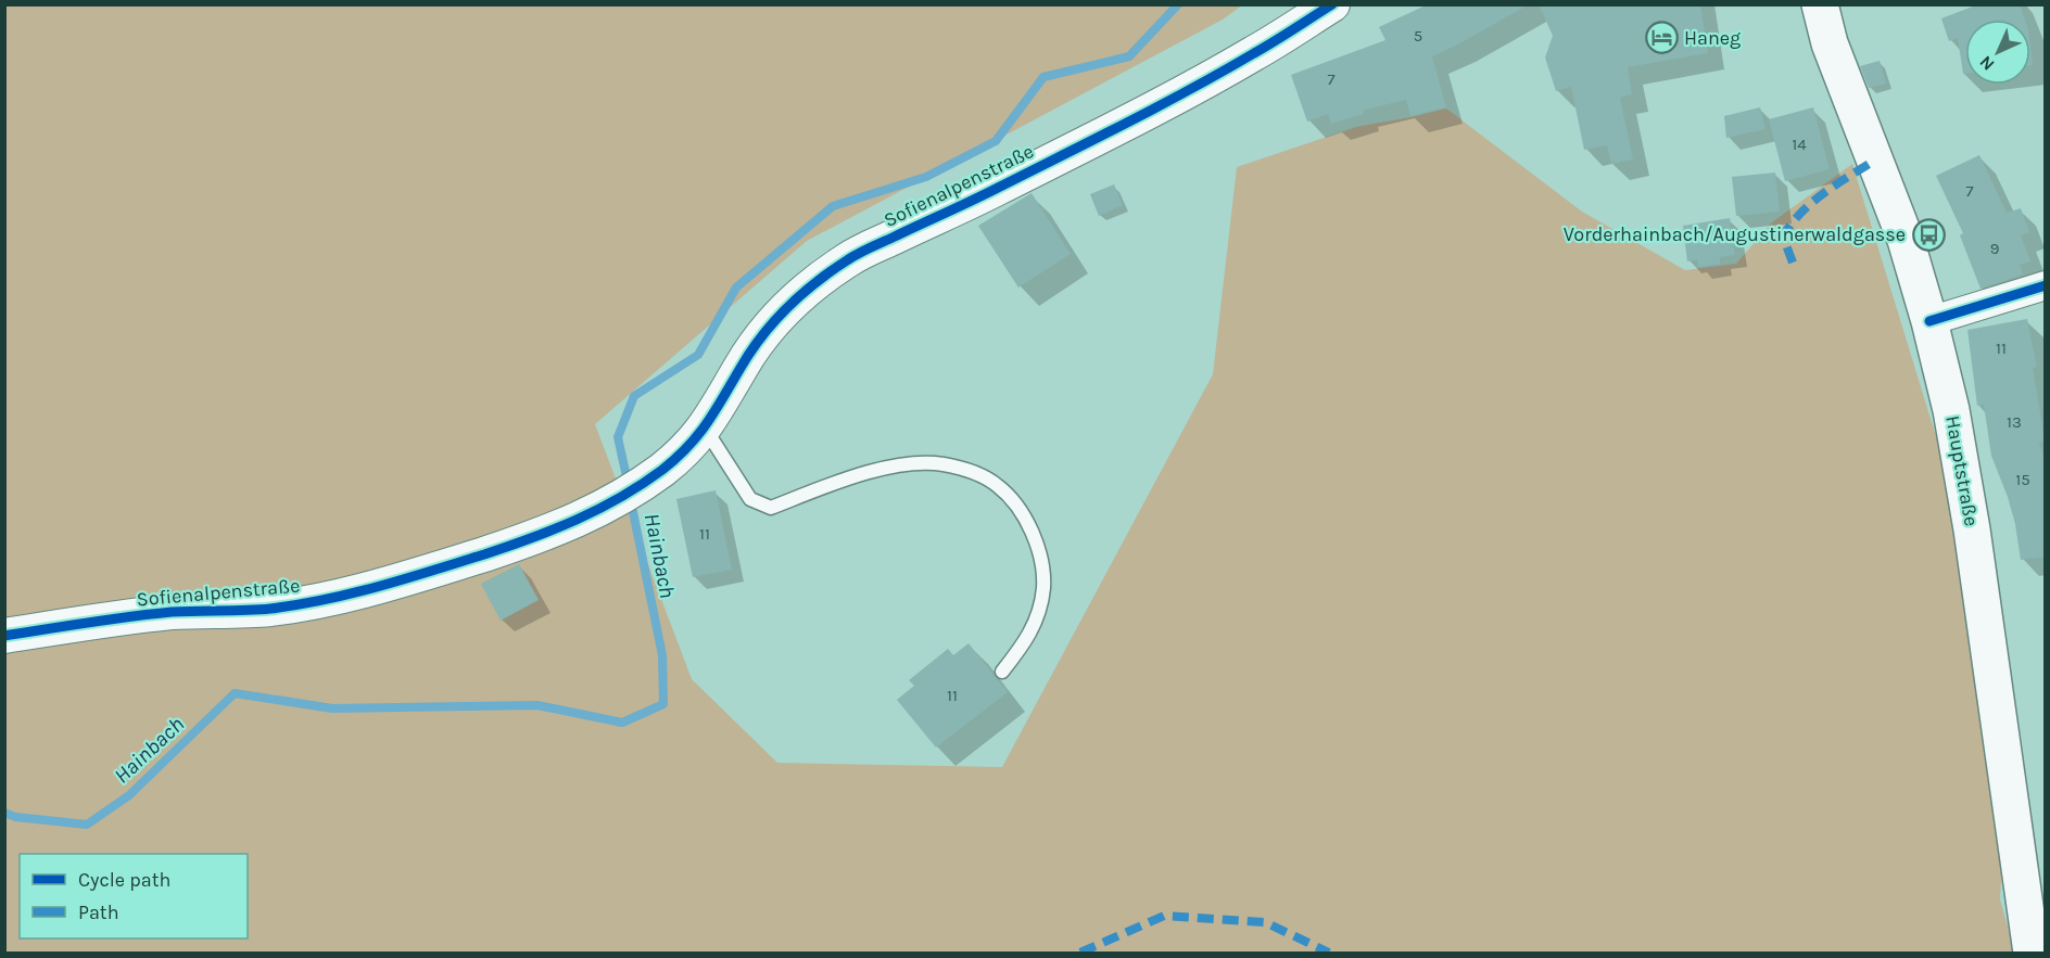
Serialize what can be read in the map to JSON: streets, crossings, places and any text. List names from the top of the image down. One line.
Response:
{"streets":{"main road":["Hauptstraße"],"street":["Sofienalpenstraße"]},"water":["Hainbach"],"places":{"hotel":["Haneg"],"bus stop":["Vorderhainbach/Augustinerwaldgasse"]},"house_numbers":["5","7","14","7","9","11","13","15","11","11"],"legend":["Cycle path","Path"],"north":"bottom left"}
